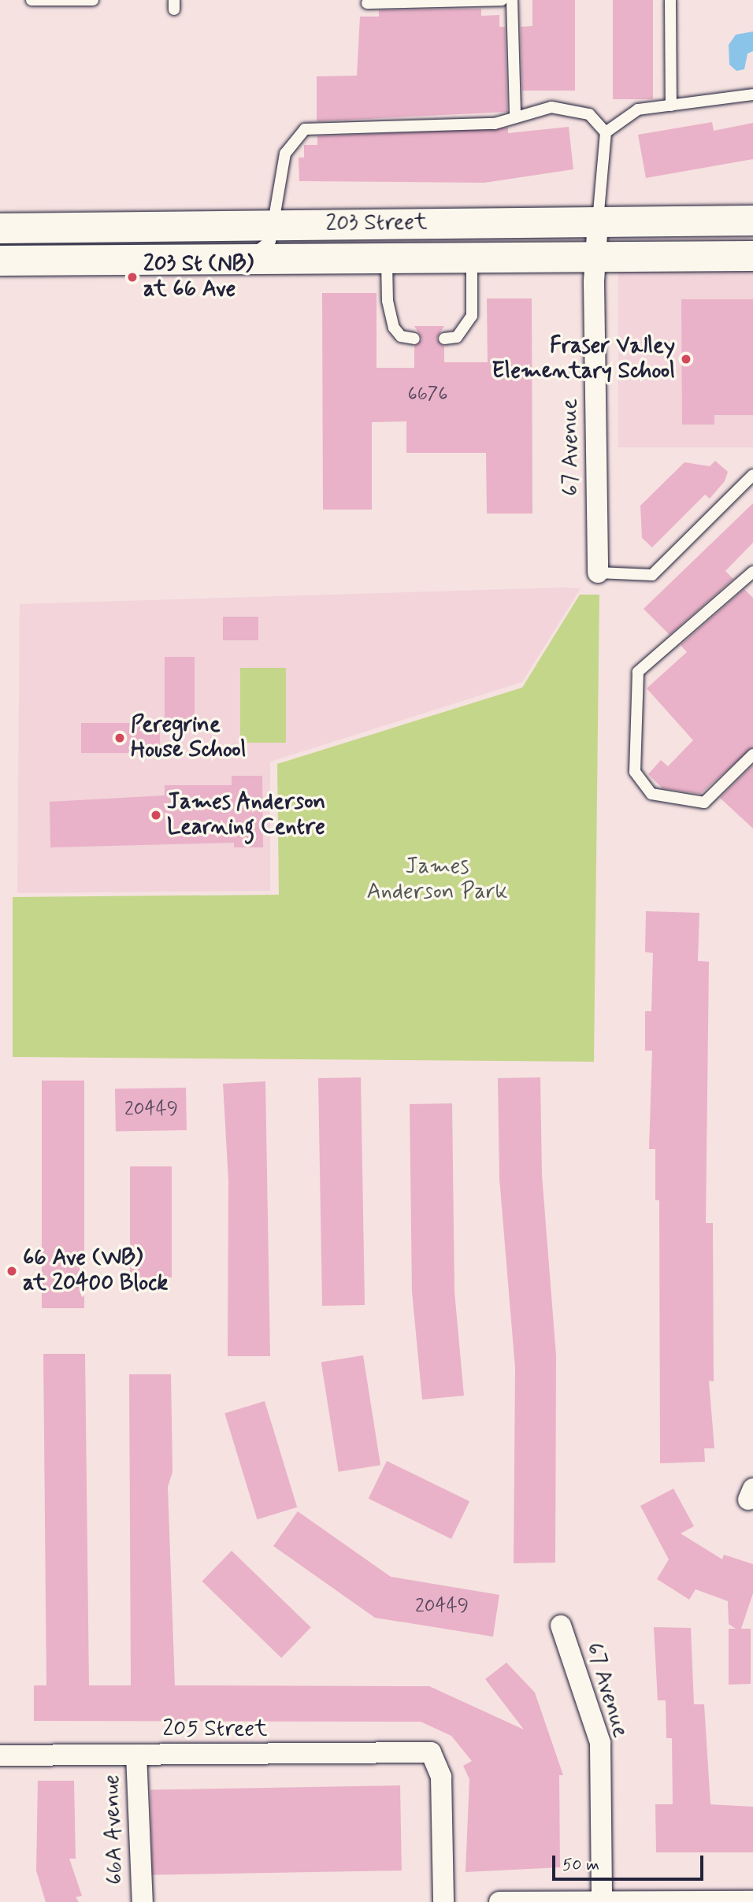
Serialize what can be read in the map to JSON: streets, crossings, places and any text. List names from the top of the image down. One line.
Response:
{"streets":{"main road":["203 Street"],"street":["67 Avenue","205 Street","66A Avenue"]},"crossings":[["203 Street","67 Avenue"],["205 Street","66A Avenue"]],"parks":["James Anderson Park"],"places":["203 St (NB) at 66 Ave","Fraser Valley Elementary School","Peregrine House School","James Anderson Learning Centre","66 Ave (WB) at 20400 Block"],"house_numbers":["6676","20449","20449"],"scale_bar":"50 m"}
